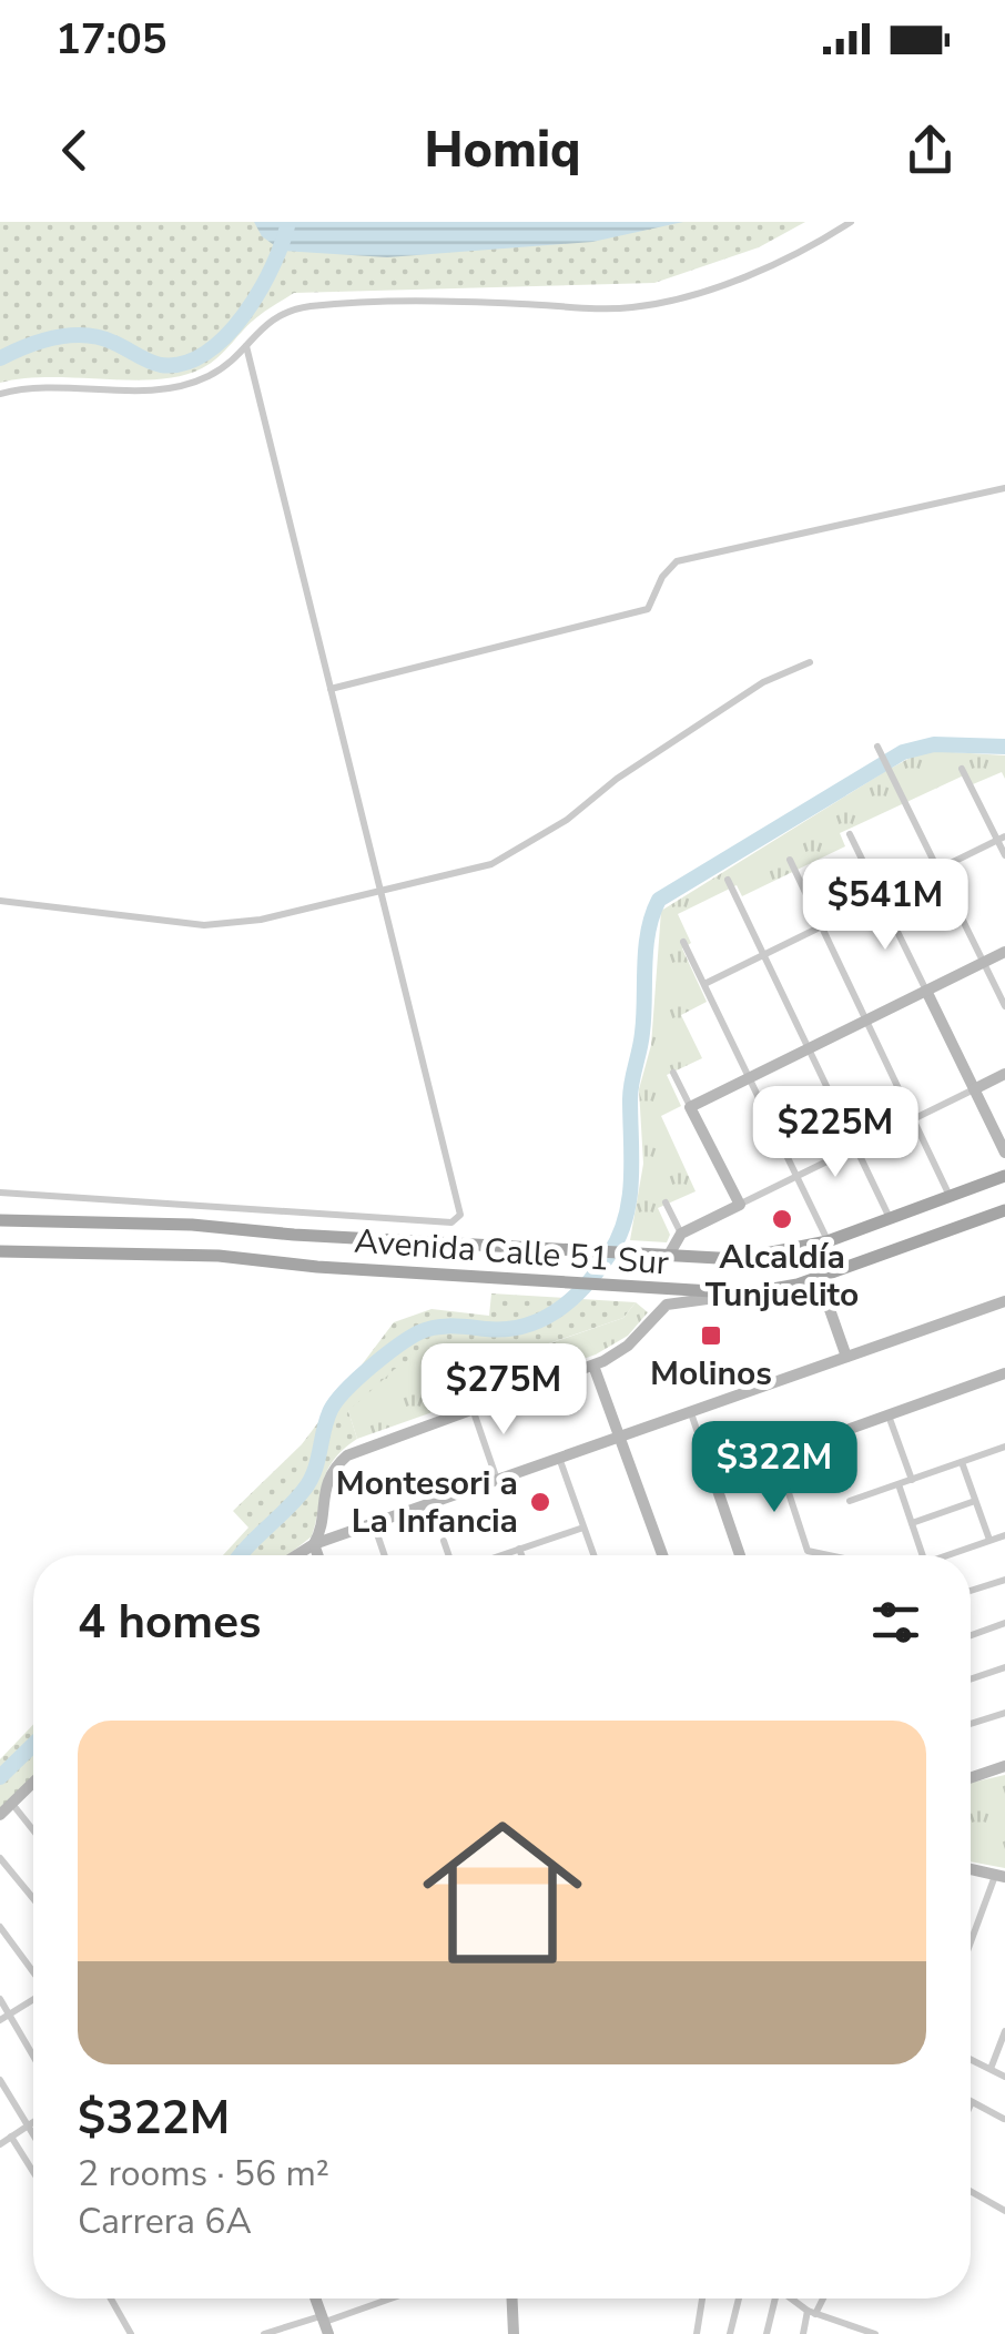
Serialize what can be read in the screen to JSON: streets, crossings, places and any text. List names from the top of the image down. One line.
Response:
{"streets":{"main road":["Avenida Calle 51 Sur"]},"places":{"other":["Alcaldía Tunjuelito","Montesori a La Infancia"],"transit":["Molinos"]},"page":{"status":"17:05","header":"Homiq","price":["$541M","$225M","$275M","$322M"],"heading":"4 homes","list":[{"name":"$322M","note":"2 rooms · 56 m² · Carrera 6A"}]}}
